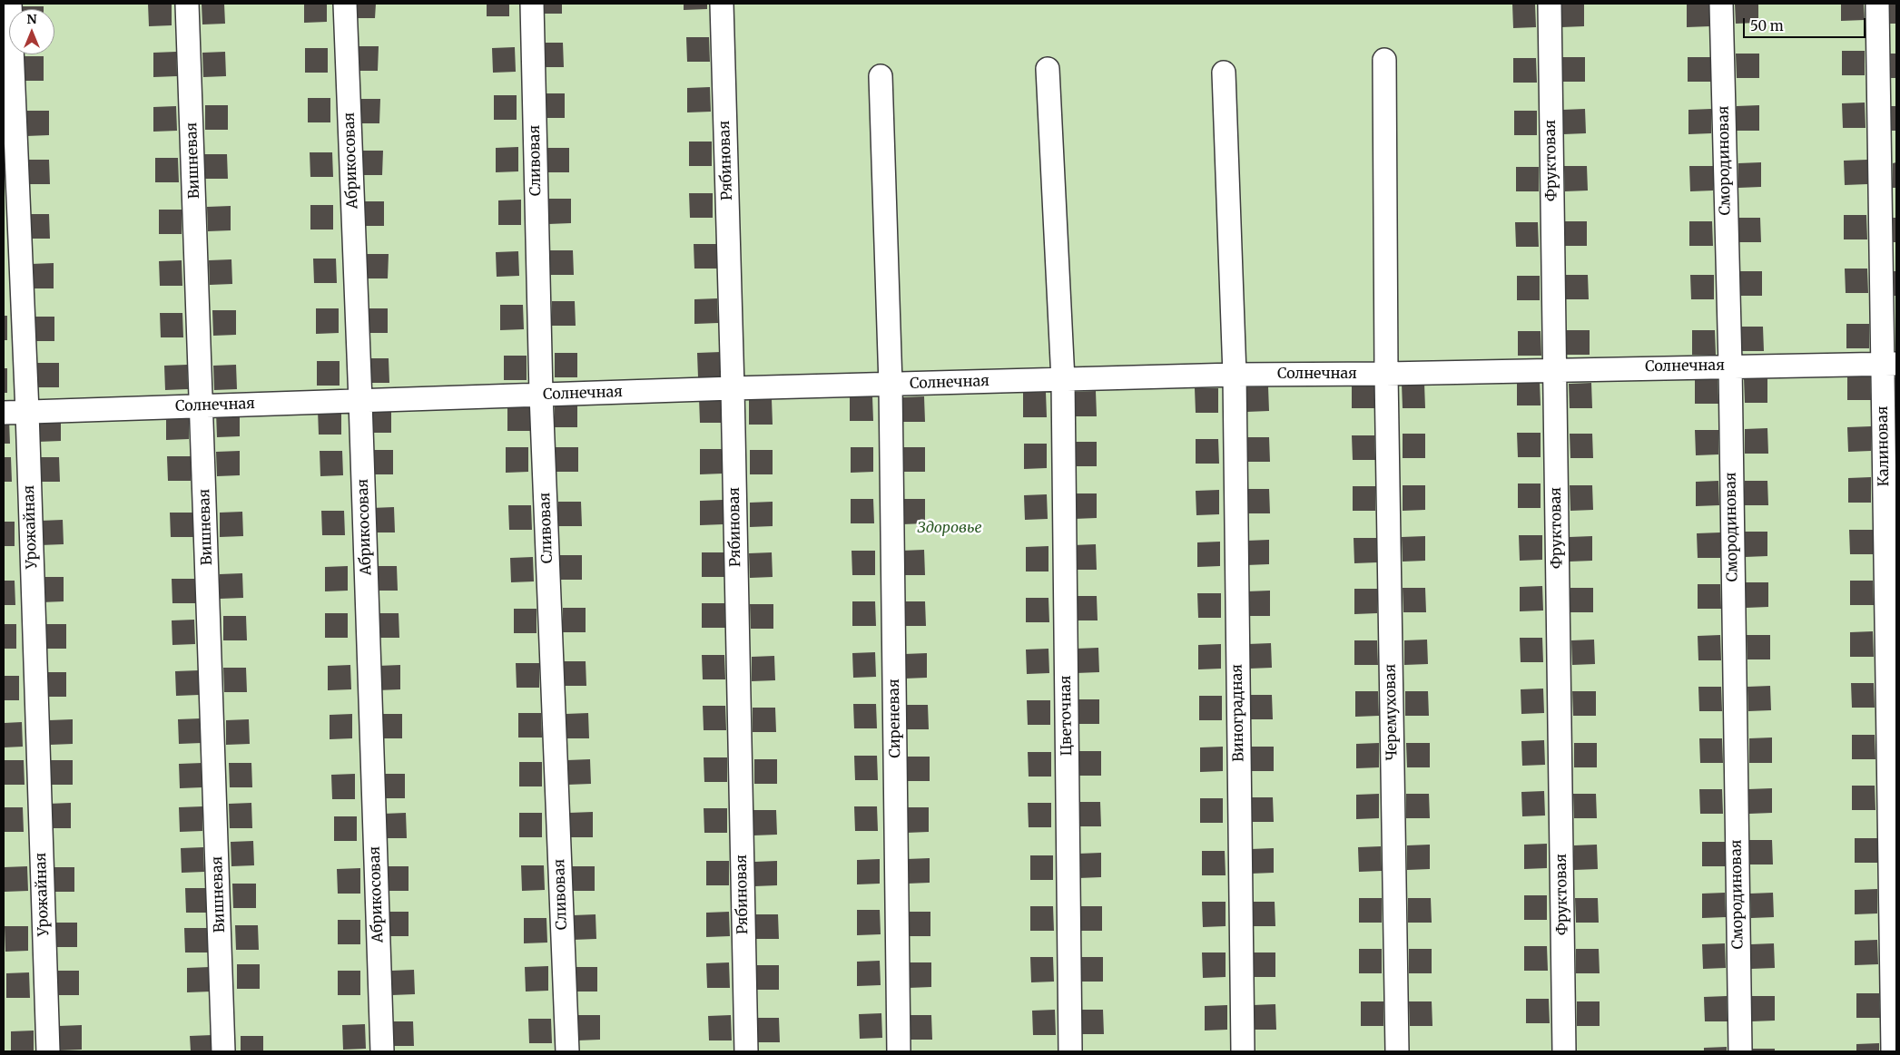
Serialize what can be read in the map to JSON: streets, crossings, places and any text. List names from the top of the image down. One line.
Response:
{"streets":{"street":["Вишневая","Абрикосовая","Сливовая","Рябиновая","Фруктовая","Смородиновая","Солнечная","Калиновая","Урожайная","Черемуховая","Виноградная","Цветочная","Сиреневая"]},"crossings":[["Вишневая","Солнечная"],["Абрикосовая","Солнечная"],["Сливовая","Солнечная"],["Рябиновая","Солнечная"],["Фруктовая","Солнечная"],["Смородиновая","Солнечная"],["Солнечная","Калиновая"],["Солнечная","Урожайная"],["Солнечная","Черемуховая"],["Солнечная","Виноградная"],["Солнечная","Цветочная"],["Солнечная","Сиреневая"]],"parks":["Здоровье"],"scale_bar":"50 m","north":"top"}
